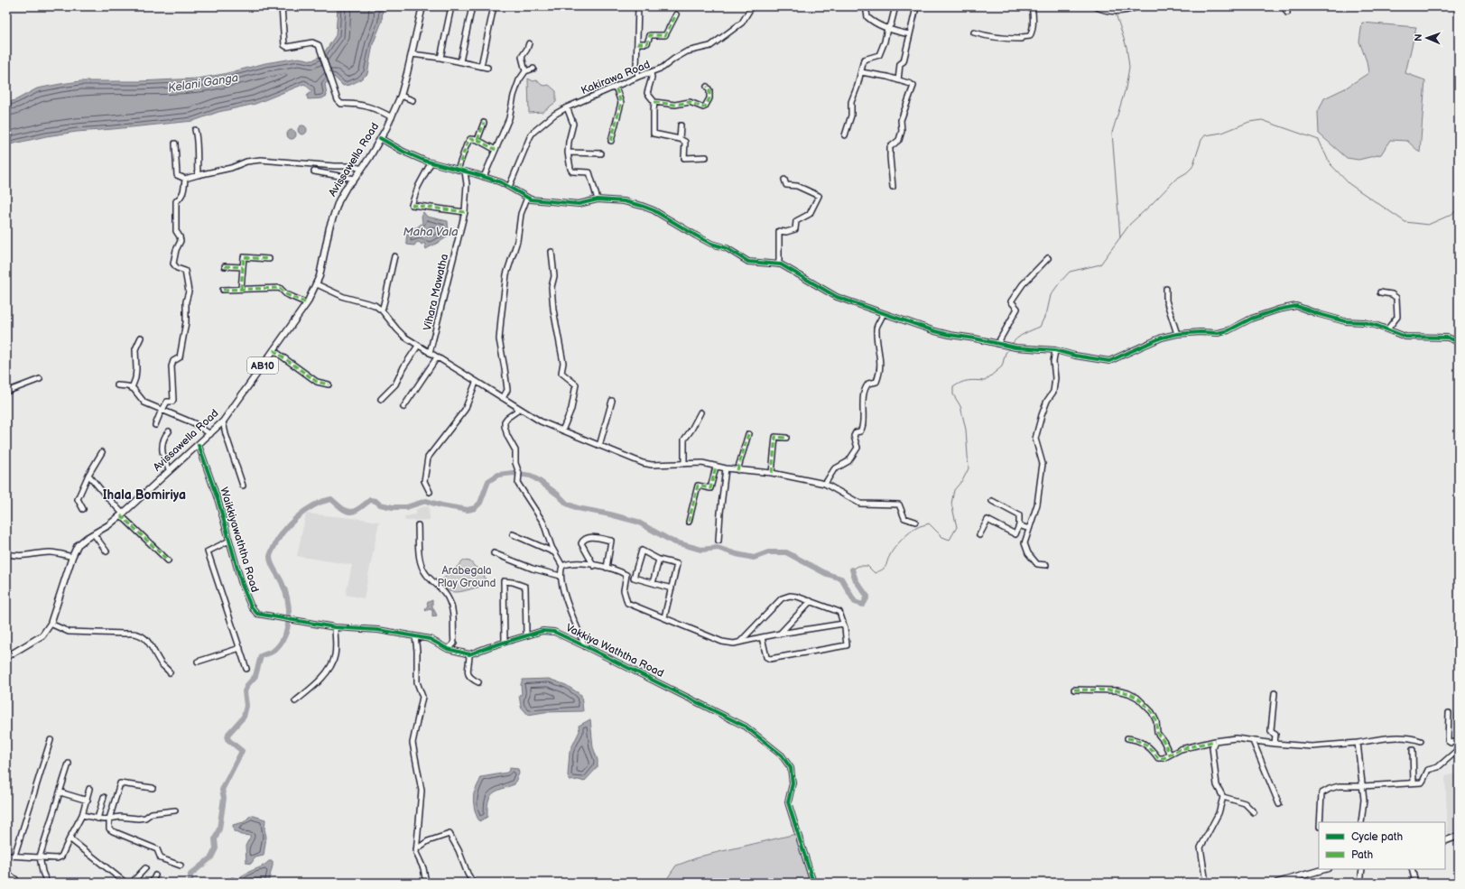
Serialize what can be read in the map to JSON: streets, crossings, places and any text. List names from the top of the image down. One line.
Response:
{"streets":{"main road":["Avissawella Road","AB10"],"street":["Kakirawa Road","Vihara Mawatha","Waikkiyawaththa Road","Vakkiya Waththa Road"]},"crossings":[["Avissawella Road","Waikkiyawaththa Road"]],"districts":["Ihala Bomiriya"],"water":["Kelani Ganga","Maha Vala"],"parks":["Arabegala Play Ground"],"legend":["Cycle path","Path"],"north":"left"}
